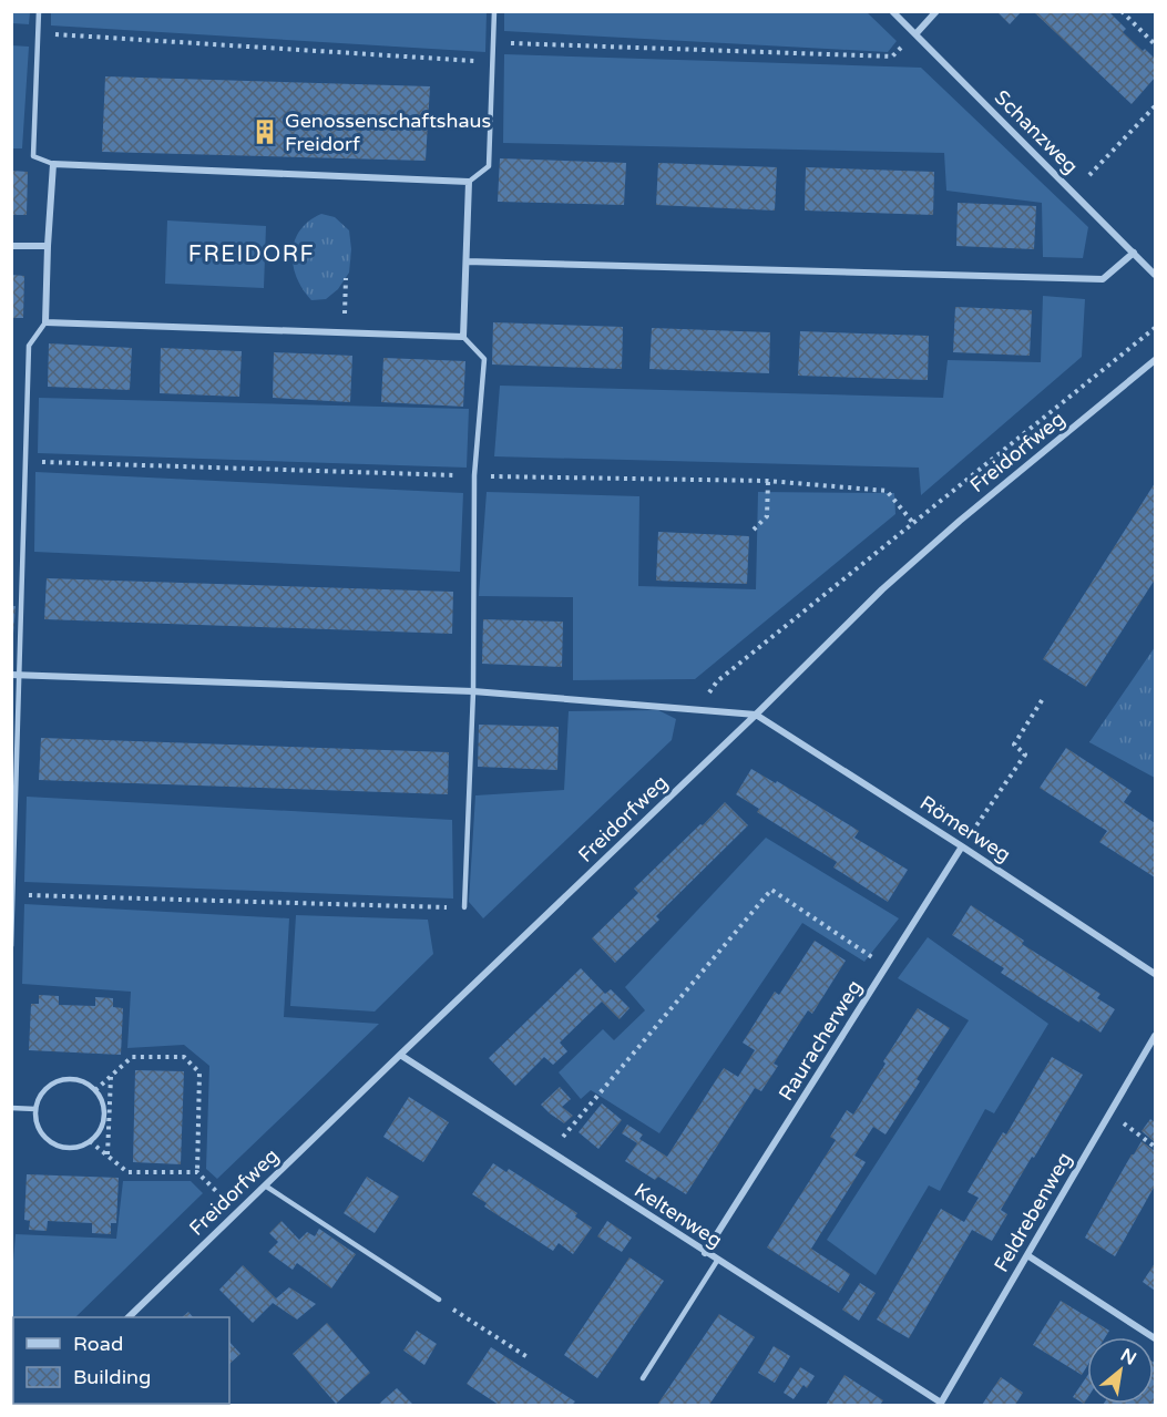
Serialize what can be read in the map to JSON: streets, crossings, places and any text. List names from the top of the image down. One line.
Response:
{"streets":{"street":["Schanzweg","Freidorfweg","Römerweg","Rauracherweg","Feldrebenweg","Keltenweg"]},"crossings":[["Freidorfweg","Römerweg"],["Freidorfweg","Keltenweg"],["Römerweg","Rauracherweg"],["Rauracherweg","Keltenweg"],["Feldrebenweg","Keltenweg"]],"districts":["FREIDORF"],"places":{"building":["Genossenschaftshaus Freidorf"]},"legend":["Road","Building"],"north":"top right"}
